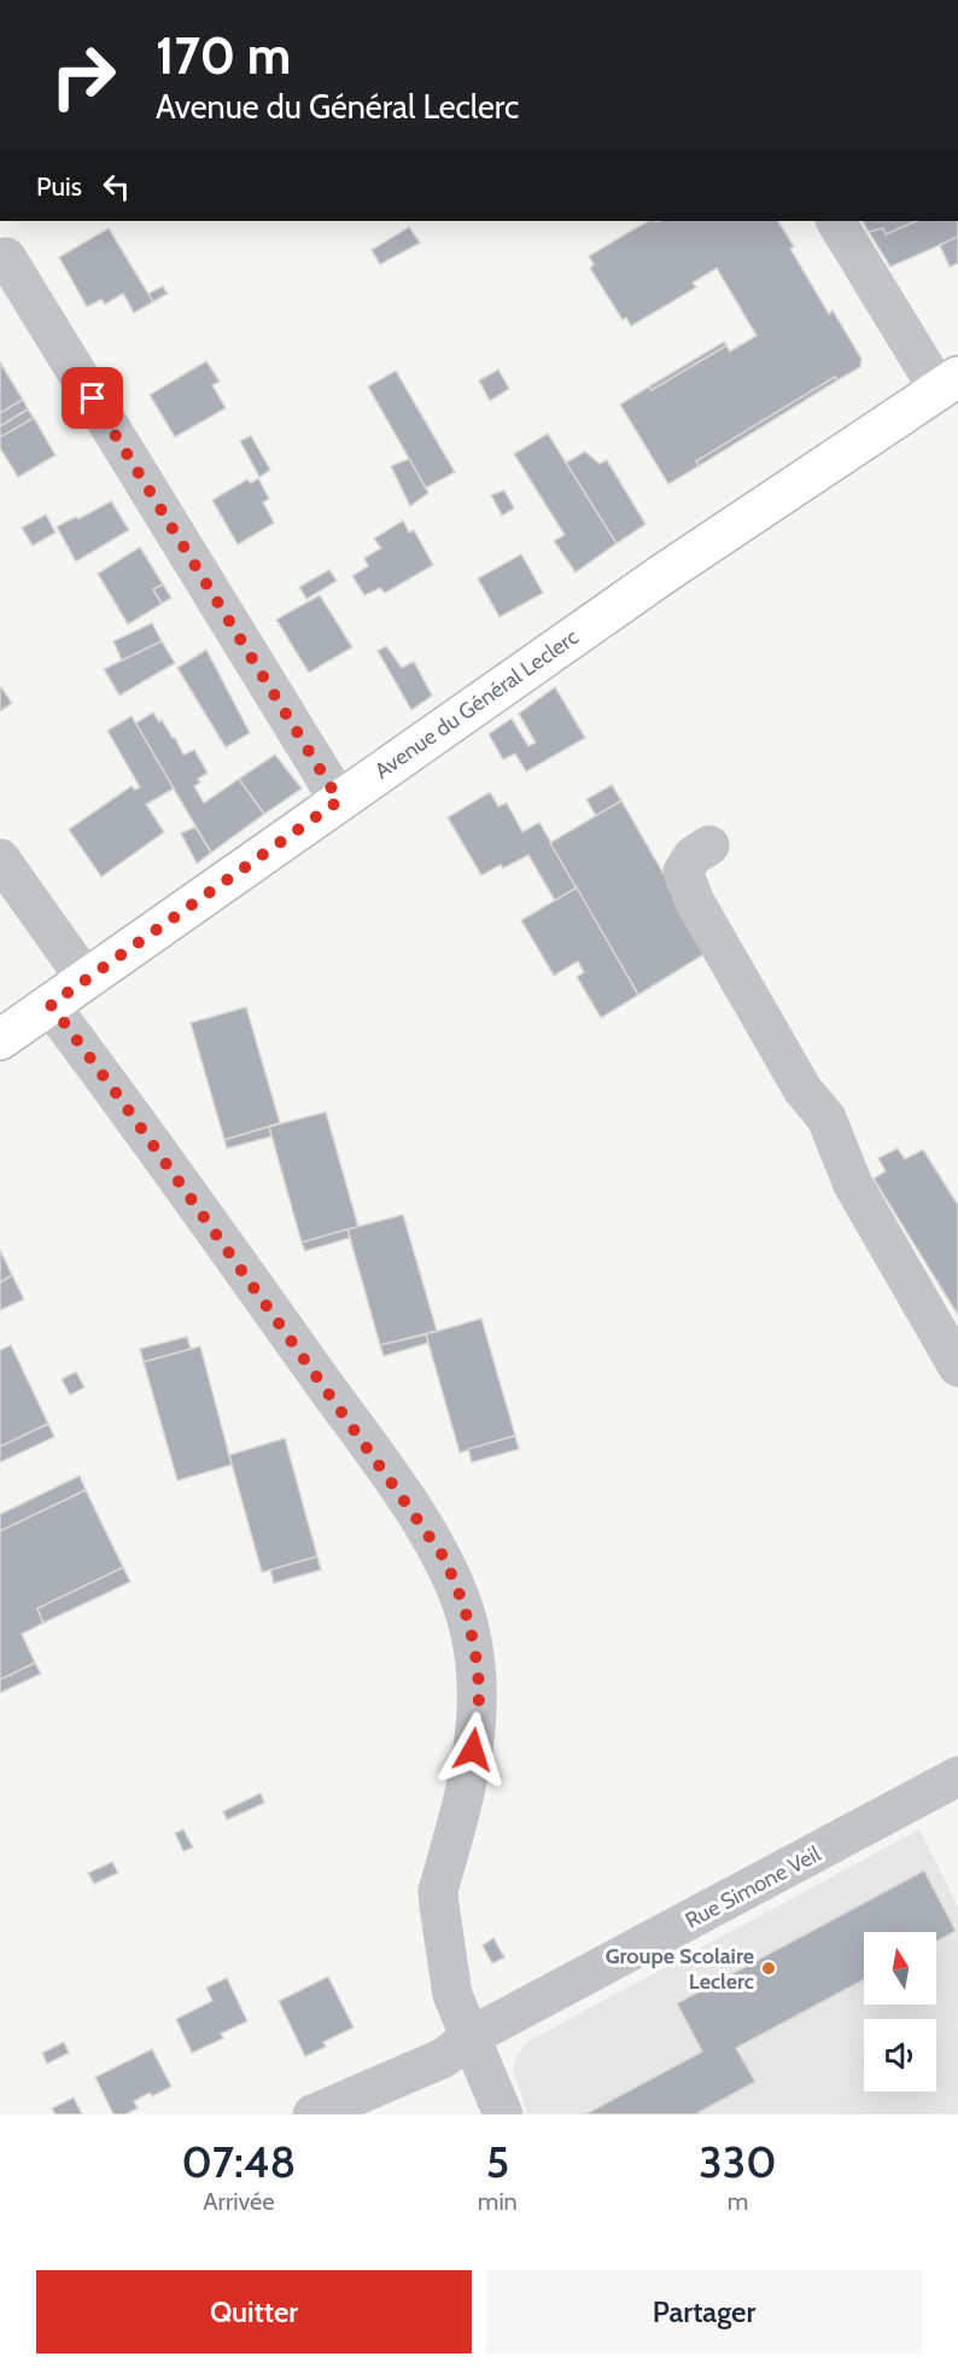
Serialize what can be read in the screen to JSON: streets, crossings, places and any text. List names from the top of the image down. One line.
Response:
{"streets":{"main road":["Avenue du Général Leclerc"],"street":["Rue Simone Veil"]},"places":["Groupe Scolaire Leclerc"],"north":"top","page":{"turn":["170 m","Avenue du Général Leclerc"],"then":"Puis","eta":["07:48","Arrivée","5","min","330","m"],"buttons":["Quitter","Partager"]}}
